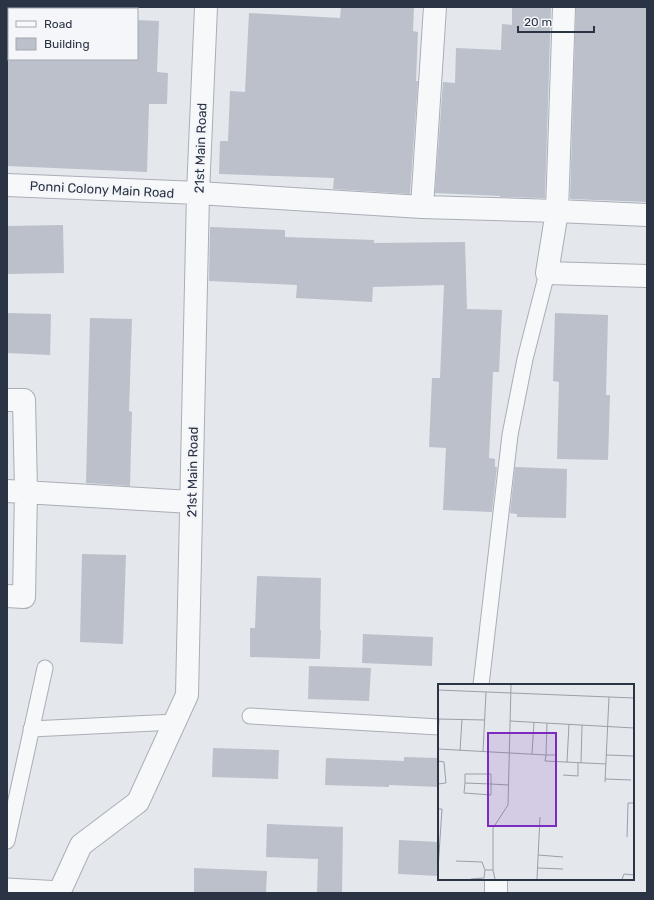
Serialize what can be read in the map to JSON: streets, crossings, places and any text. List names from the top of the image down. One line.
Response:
{"streets":{"street":["21st Main Road","Ponni Colony Main Road"]},"crossings":[["21st Main Road","Ponni Colony Main Road"]],"legend":["Road","Building"],"scale_bar":"20 m"}
